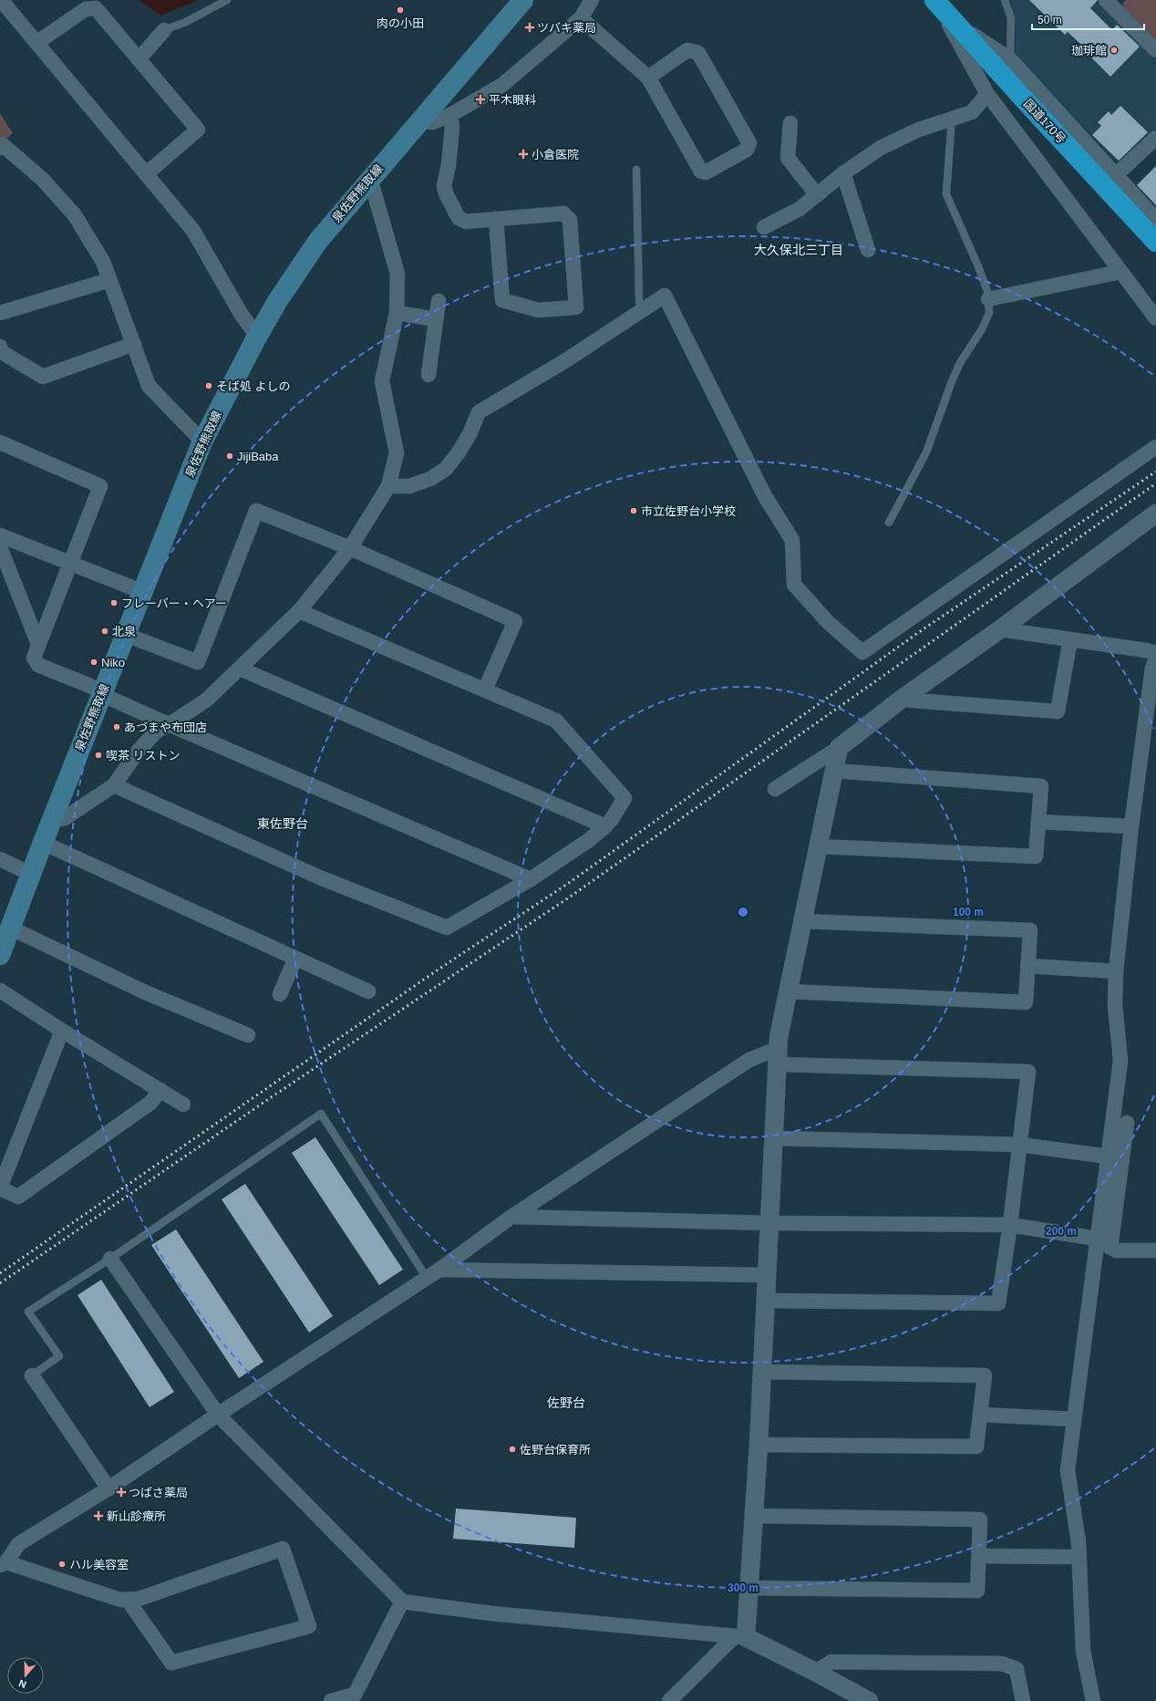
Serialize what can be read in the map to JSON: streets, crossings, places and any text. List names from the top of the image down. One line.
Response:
{"streets":{"highway":["国道170号"],"main road":["泉佐野熊取線"]},"districts":["大久保北三丁目","東佐野台","佐野台"],"places":{"other":["肉の小田","珈琲館","そば処 よしの","JijiBaba","市立佐野台小学校","フレーバー・ヘアー","北泉","Niko","あづまや布団店","喫茶 リストン","佐野台保育所","ハル美容室"],"health":["ツバキ薬局","平木眼科","小倉医院","つばさ薬局","新山診療所"]},"scale_bar":"50 m","north":"bottom","rings":["100 m","200 m","300 m"]}
